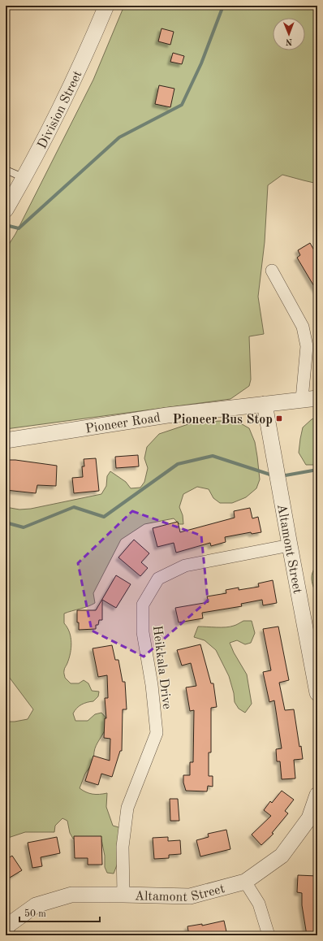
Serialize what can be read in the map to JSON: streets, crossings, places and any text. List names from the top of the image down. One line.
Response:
{"streets":{"street":["Division Street","Pioneer Road","Altamont Street","Heikkala Drive"]},"crossings":[["Pioneer Road","Altamont Street"],["Altamont Street","Heikkala Drive"]],"places":{"transit":["Pioneer Bus Stop"]},"scale_bar":"50 m","north":"bottom"}
